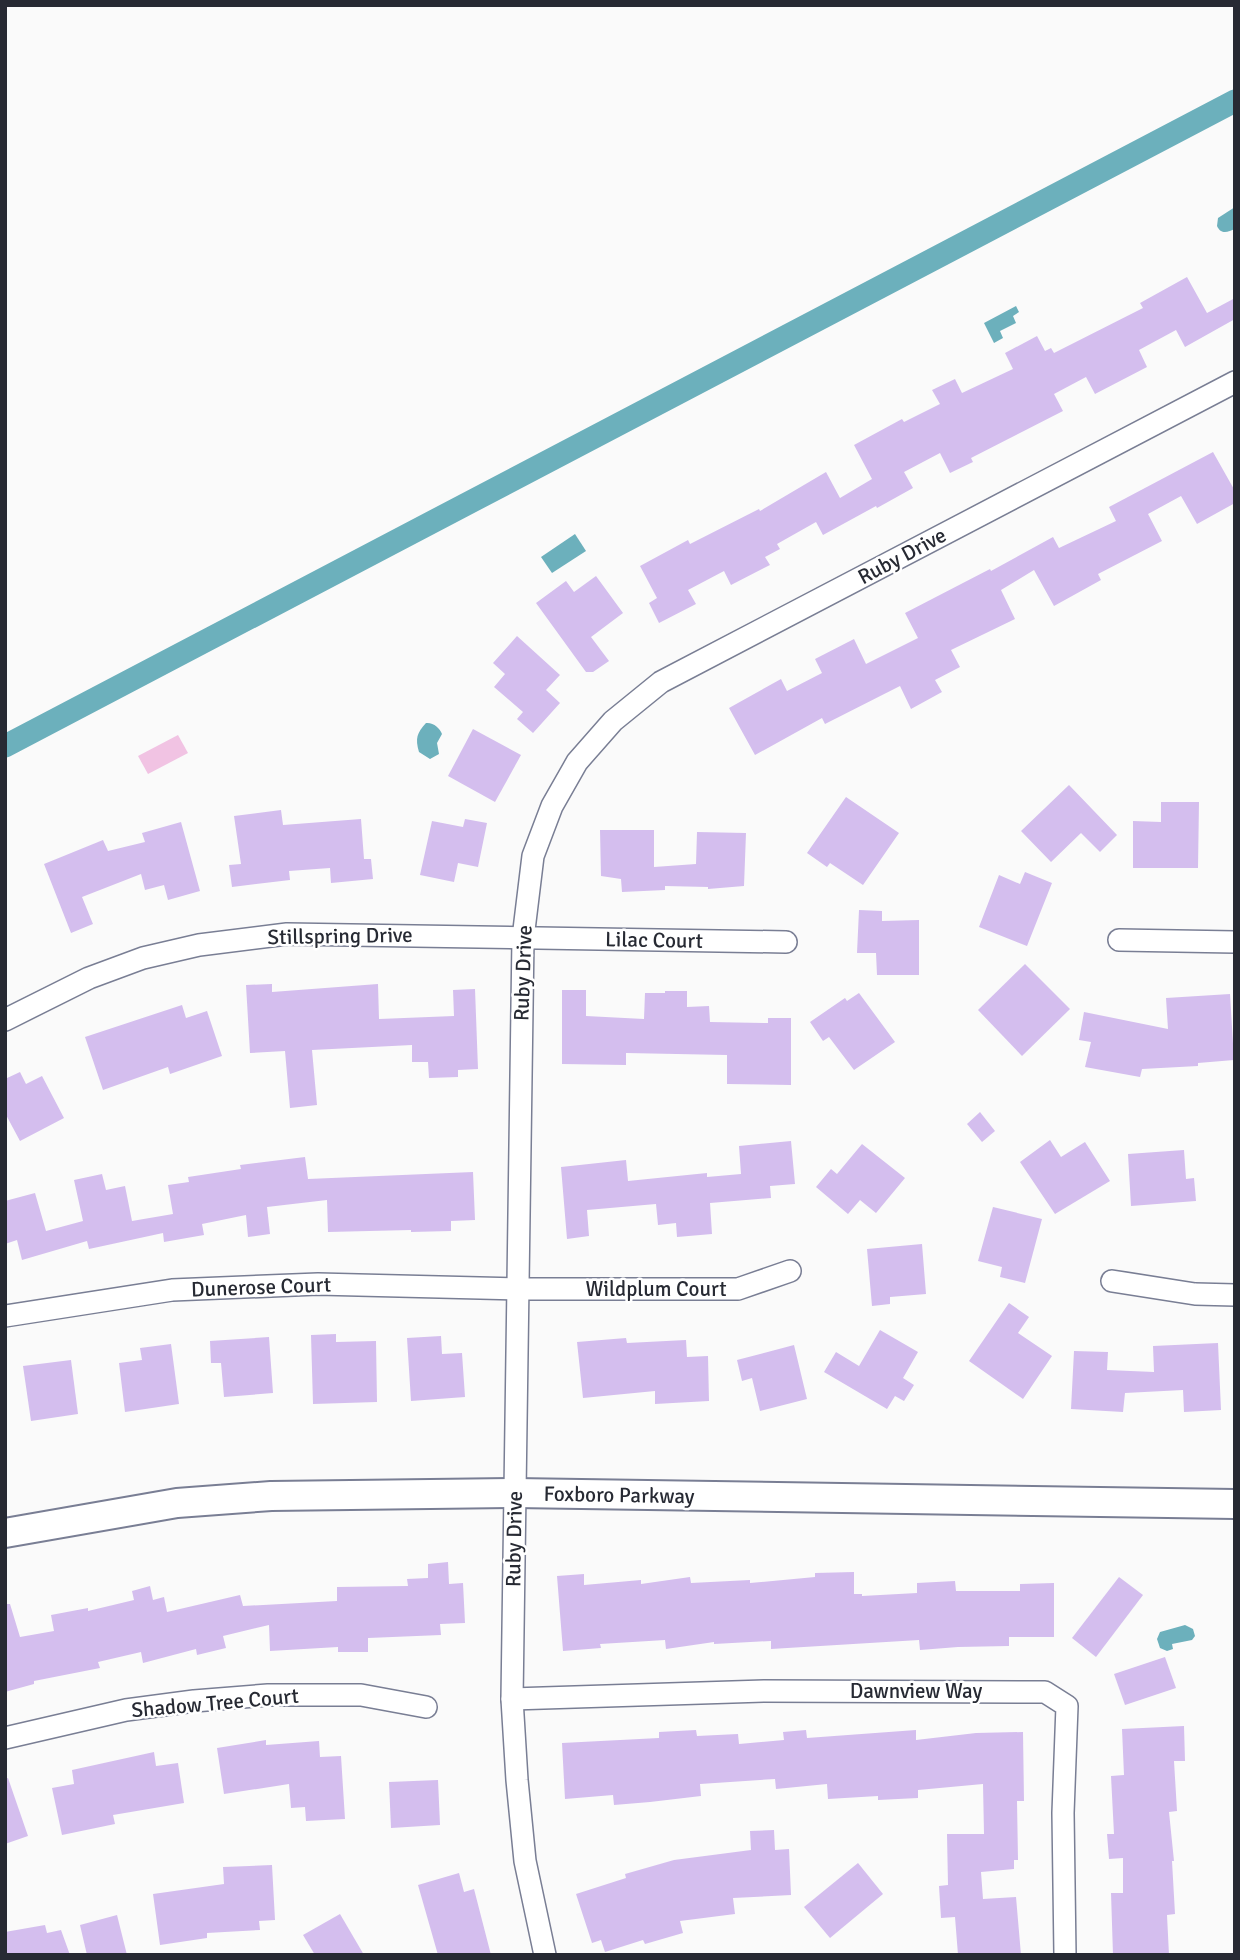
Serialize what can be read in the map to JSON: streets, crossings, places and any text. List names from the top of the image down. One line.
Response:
{"streets":{"main road":["Foxboro Parkway"],"street":["Ruby Drive","Stillspring Drive","Lilac Court","Dunerose Court","Wildplum Court","Dawnview Way","Shadow Tree Court"]},"crossings":[["Ruby Drive","Stillspring Drive"],["Ruby Drive","Lilac Court"],["Ruby Drive","Dunerose Court"],["Ruby Drive","Wildplum Court"],["Ruby Drive","Foxboro Parkway"],["Ruby Drive","Dawnview Way"],["Stillspring Drive","Lilac Court"],["Dunerose Court","Wildplum Court"]]}
